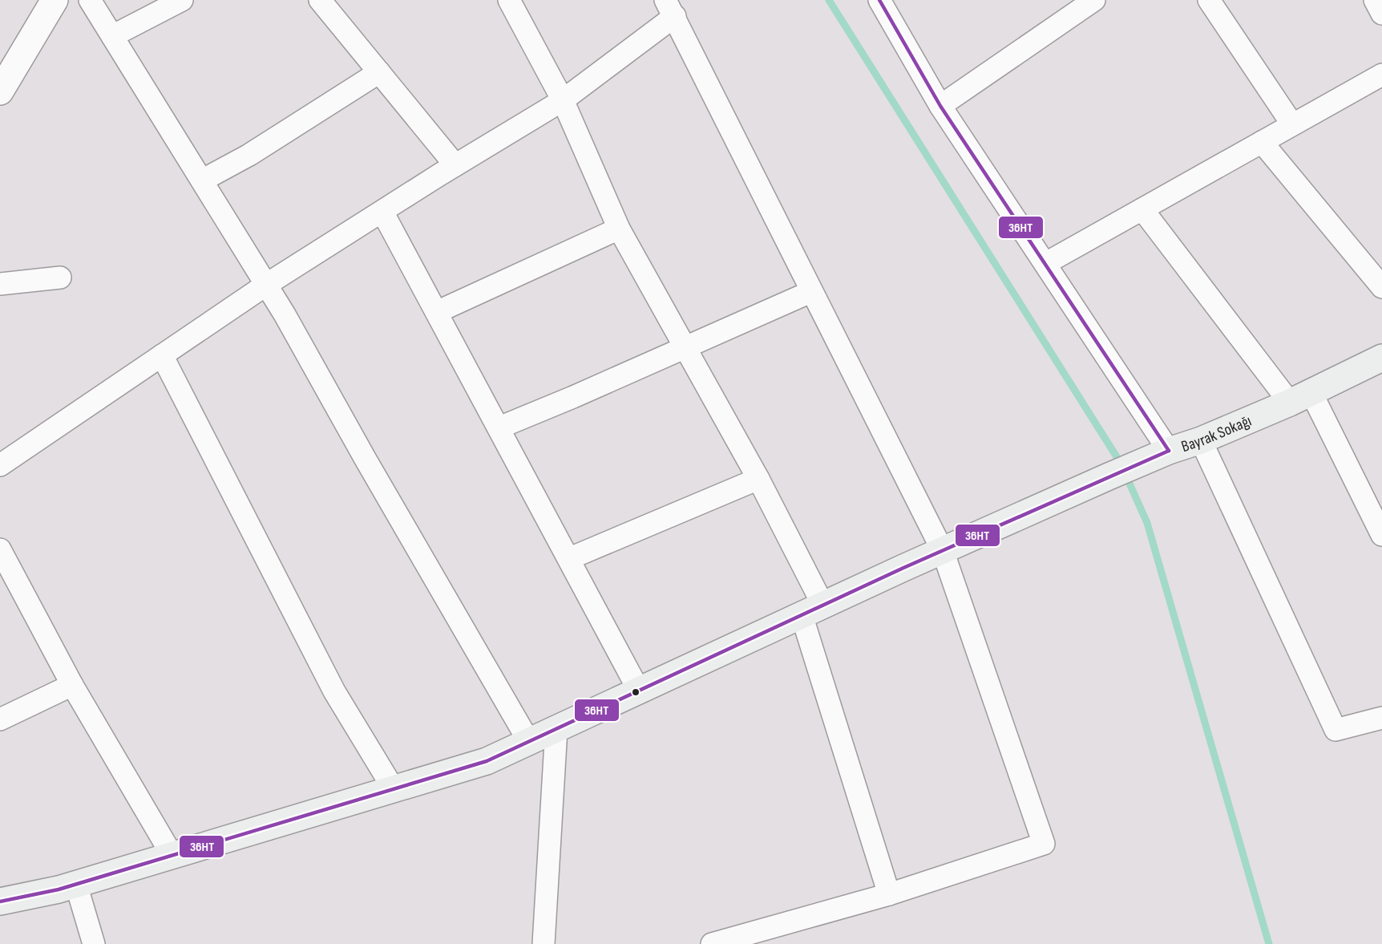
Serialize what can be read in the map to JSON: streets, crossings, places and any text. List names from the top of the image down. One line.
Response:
{"streets":{"main road":["Bayrak Sokağı"]},"lines":["transit line 36HT"]}
